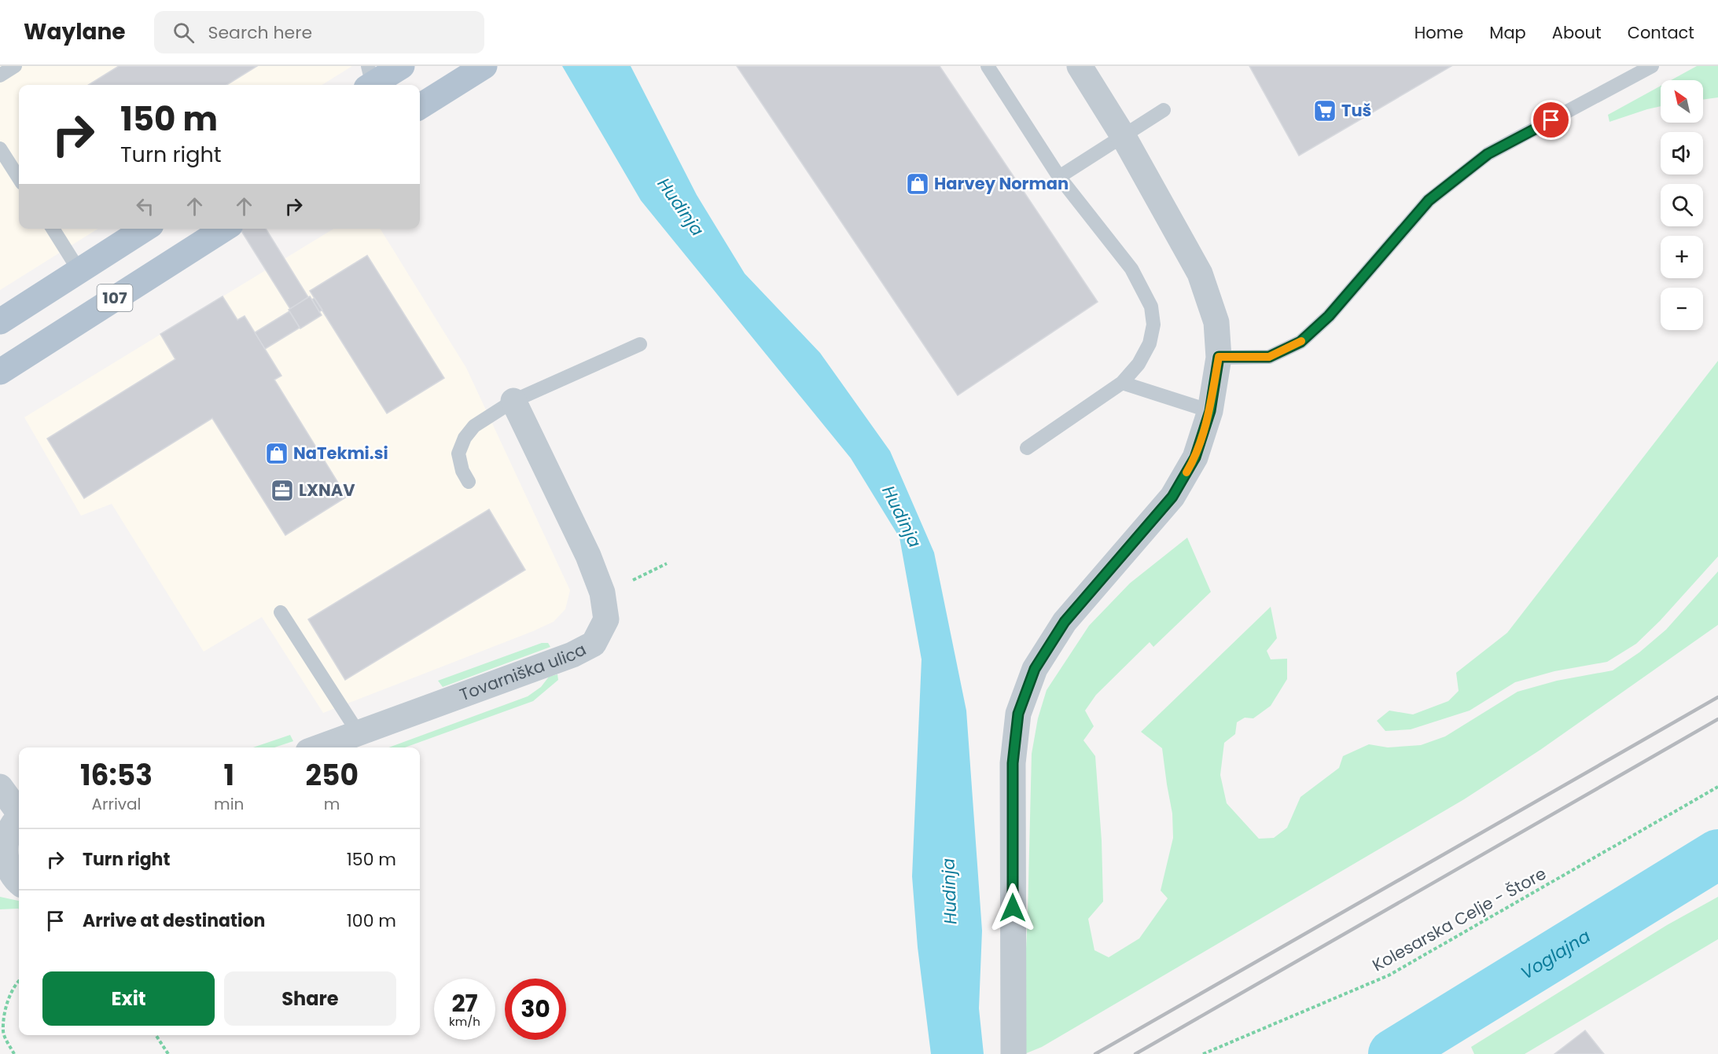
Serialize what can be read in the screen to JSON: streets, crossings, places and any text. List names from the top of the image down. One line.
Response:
{"streets":{"main road":["107"],"street":["Tovarniška ulica"],"path":["Kolesarska Celje - Štore"]},"water":["Hudinja","Voglajna"],"places":{"supermarket":["Tuš"],"shop":["Harvey Norman","NaTekmi.si"],"office":["LXNAV"]},"north":"top left","page":{"header":"Waylane","search":"Search here","nav":["Home","Map","About","Contact"],"map_buttons":["+","−"],"turn":["150 m","Turn right"],"eta":["16:53","Arrival","1","min","250","m"],"list":[{"name":"Turn right","value":"150 m"},{"name":"Arrive at destination","value":"100 m"}],"buttons":["Exit","Share"],"speed":"27 km/h","limit":"30"}}
